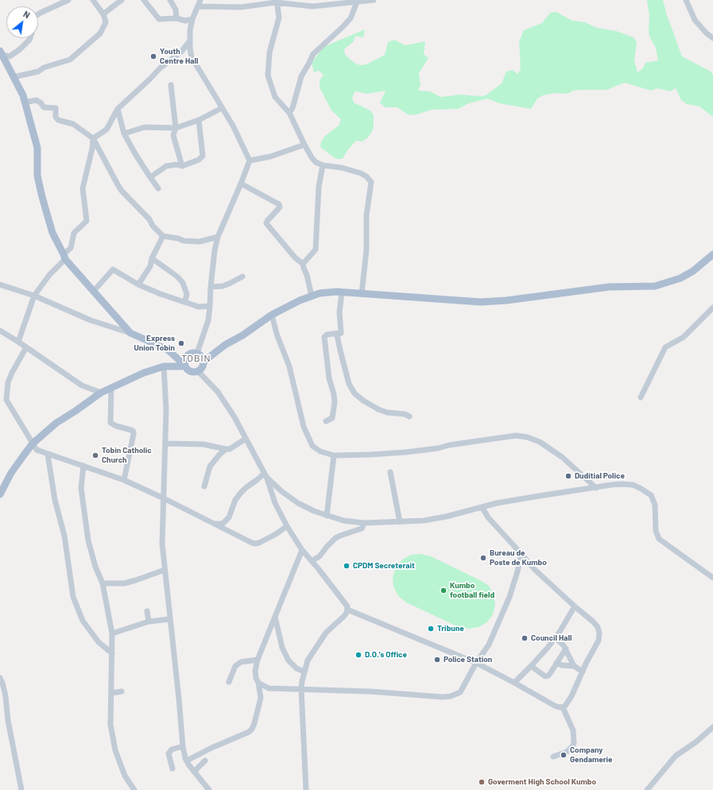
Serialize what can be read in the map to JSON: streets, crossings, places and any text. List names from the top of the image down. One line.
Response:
{"districts":["TOBIN"],"places":["Youth Centre Hall","Express Union Tobin","Tobin Catholic Church","Duditial Police","Bureau de Poste de Kumbo","CPDM Secreterait","Kumbo football field","Tribune","Council Hall","D.O.'s Office","Police Station","Company Gendamerie","Goverment High School Kumbo"],"north":"top right"}
